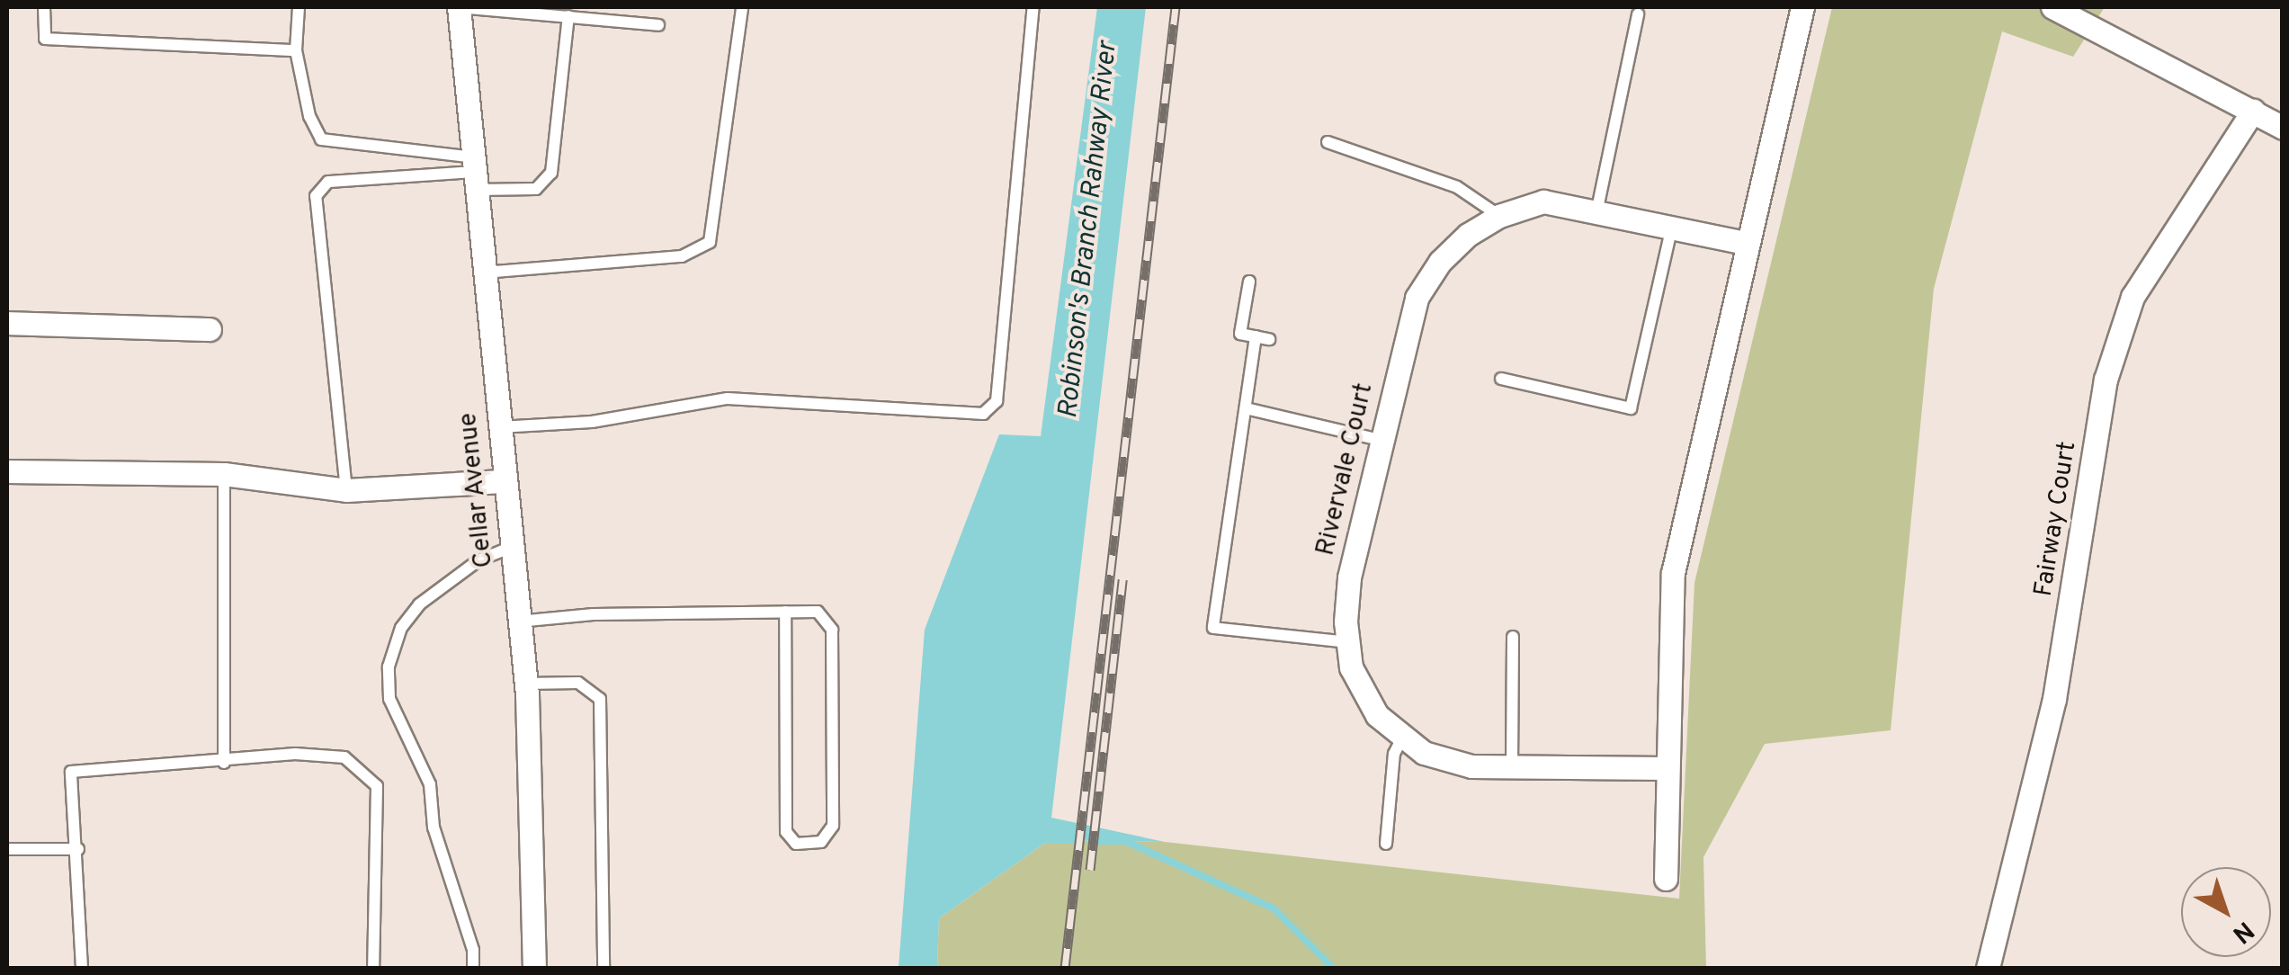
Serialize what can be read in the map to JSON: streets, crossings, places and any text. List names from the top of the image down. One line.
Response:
{"streets":{"street":["Rivervale Court","Cellar Avenue","Fairway Court"]},"water":["Robinson's Branch Rahway River"],"north":"bottom right"}
